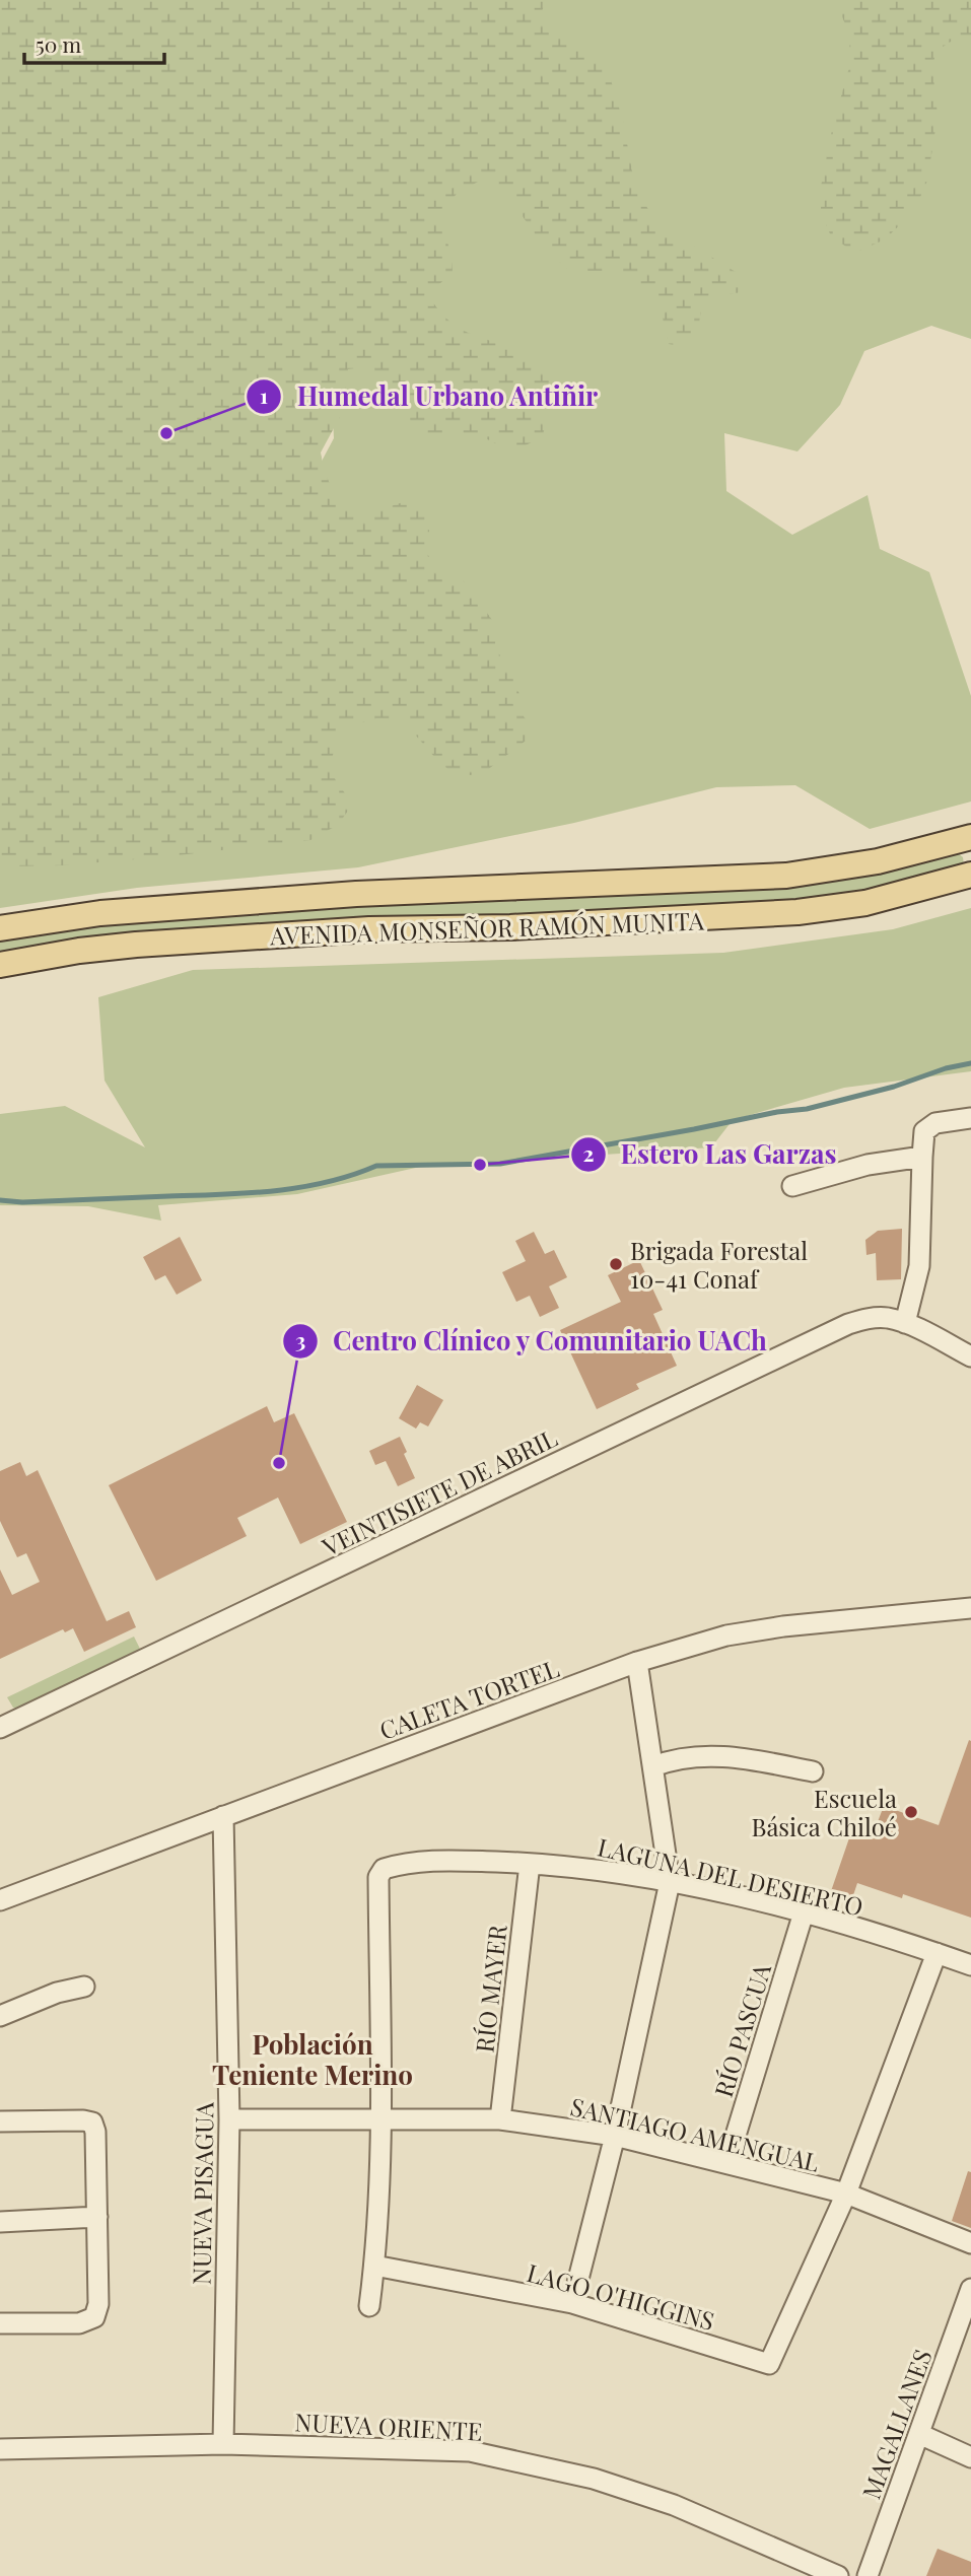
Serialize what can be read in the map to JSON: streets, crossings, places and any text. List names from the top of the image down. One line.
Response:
{"streets":{"main road":["AVENIDA MONSEÑOR RAMÓN MUNITA"],"street":["VEINTISIETE DE ABRIL","CALETA TORTEL","LAGUNA DEL DESIERTO","RÍO MAYER","RÍO PASCUA","SANTIAGO AMENGUAL","NUEVA PISAGUA","LAGO O'HIGGINS","MAGALLANES","NUEVA ORIENTE"]},"crossings":[["CALETA TORTEL","NUEVA PISAGUA"],["LAGUNA DEL DESIERTO","RÍO MAYER"],["LAGUNA DEL DESIERTO","RÍO PASCUA"],["LAGUNA DEL DESIERTO","SANTIAGO AMENGUAL"],["RÍO MAYER","SANTIAGO AMENGUAL"],["RÍO PASCUA","SANTIAGO AMENGUAL"],["SANTIAGO AMENGUAL","NUEVA PISAGUA"],["SANTIAGO AMENGUAL","LAGO O'HIGGINS"],["NUEVA PISAGUA","NUEVA ORIENTE"]],"districts":["Población Teniente Merino"],"places":["Humedal Urbano Antiñir","Estero Las Garzas","Brigada Forestal 10-41 Conaf","Centro Clínico y Comunitario UACh","Escuela Básica Chiloé"],"scale_bar":"50 m"}
